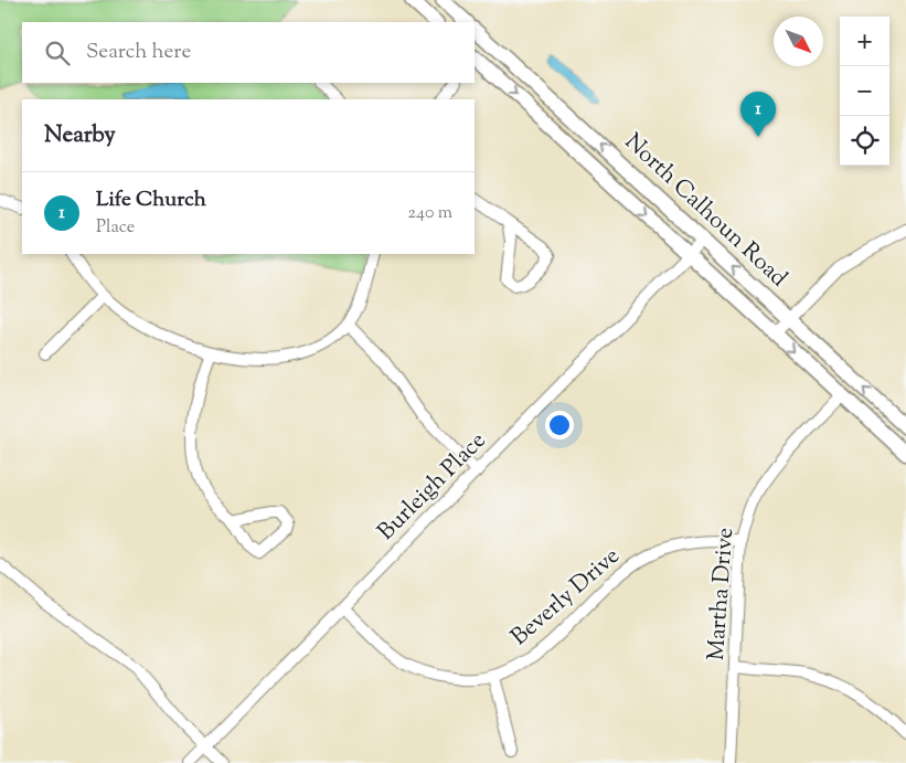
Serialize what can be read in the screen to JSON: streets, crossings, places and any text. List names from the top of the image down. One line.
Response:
{"streets":{"main road":["North Calhoun Road"],"street":["Burleigh Place","Martha Drive","Beverly Drive"]},"crossings":[["North Calhoun Road","Burleigh Place"],["North Calhoun Road","Martha Drive"],["Burleigh Place","Beverly Drive"],["Martha Drive","Beverly Drive"]],"north":"bottom right","page":{"map_buttons":["+","−"],"search":"Search here","pins":"1","heading":"Nearby","list":[{"mark":"1","name":"Life Church","note":"Place","value":"240 m"}]}}
